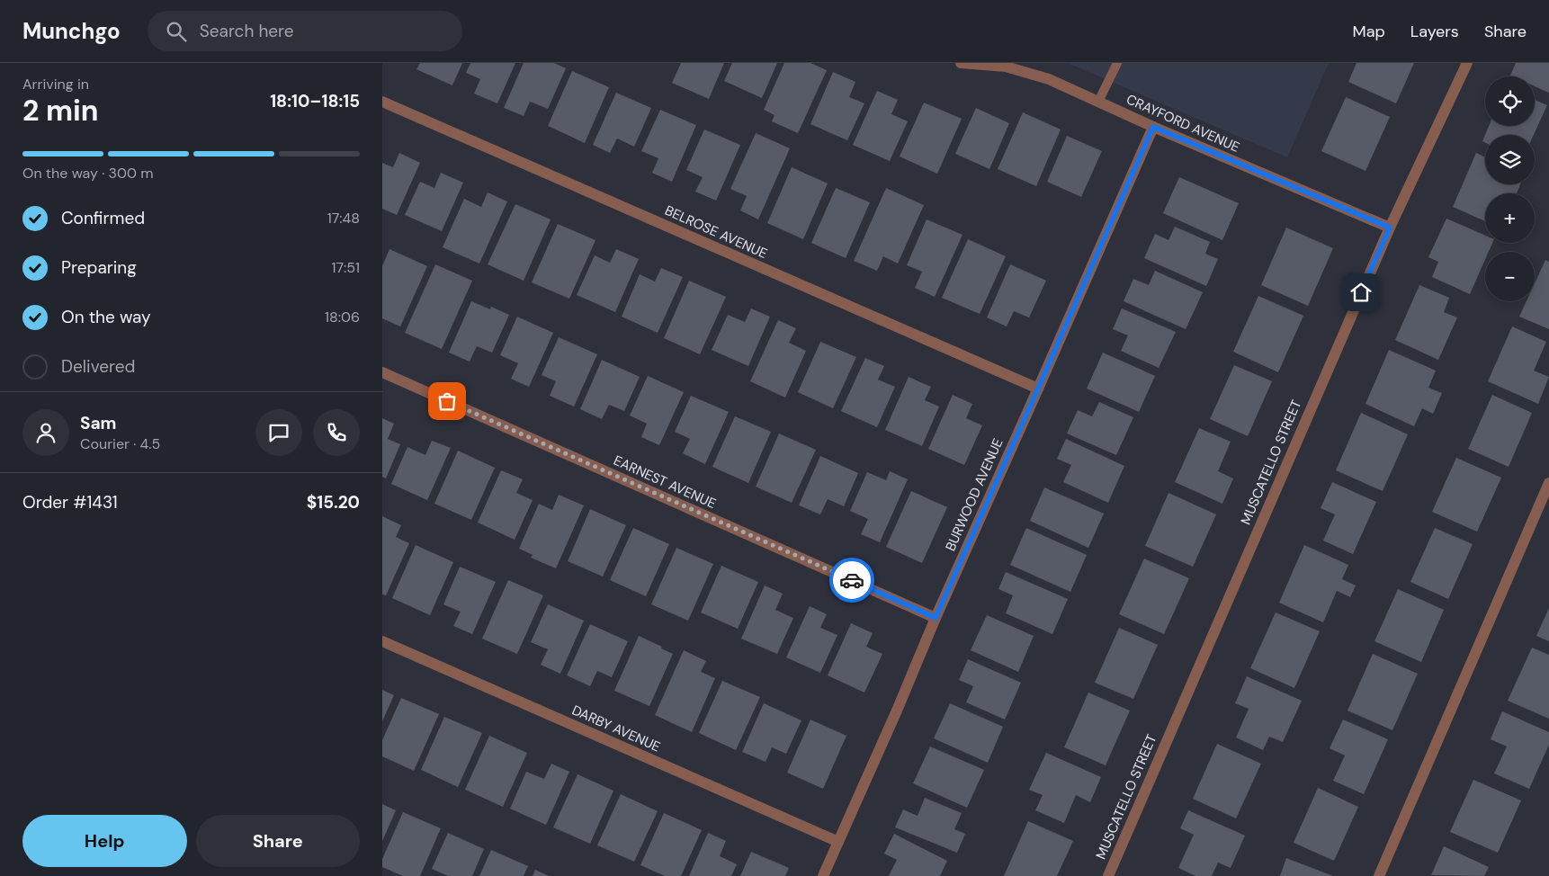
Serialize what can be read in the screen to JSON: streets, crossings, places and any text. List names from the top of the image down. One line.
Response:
{"streets":{"street":["CRAYFORD AVENUE","BELROSE AVENUE","MUSCATELLO STREET","EARNEST AVENUE","BURWOOD AVENUE","DARBY AVENUE"]},"crossings":[["CRAYFORD AVENUE","MUSCATELLO STREET"],["CRAYFORD AVENUE","BURWOOD AVENUE"],["BELROSE AVENUE","BURWOOD AVENUE"],["EARNEST AVENUE","BURWOOD AVENUE"],["BURWOOD AVENUE","DARBY AVENUE"]],"page":{"header":"Munchgo","search":"Search here","nav":["Map","Layers","Share"],"heading":["2 min","Arriving in","18:10–18:15"],"panel":["Sam","Courier · 4.5","Order #1431","$15.20"],"map_buttons":["+","−"],"bar":"On the way · 300 m","list":[["Confirmed","17:48"],["Preparing","17:51"],["On the way","18:06"],"Delivered"],"buttons":["Help","Share"]}}
